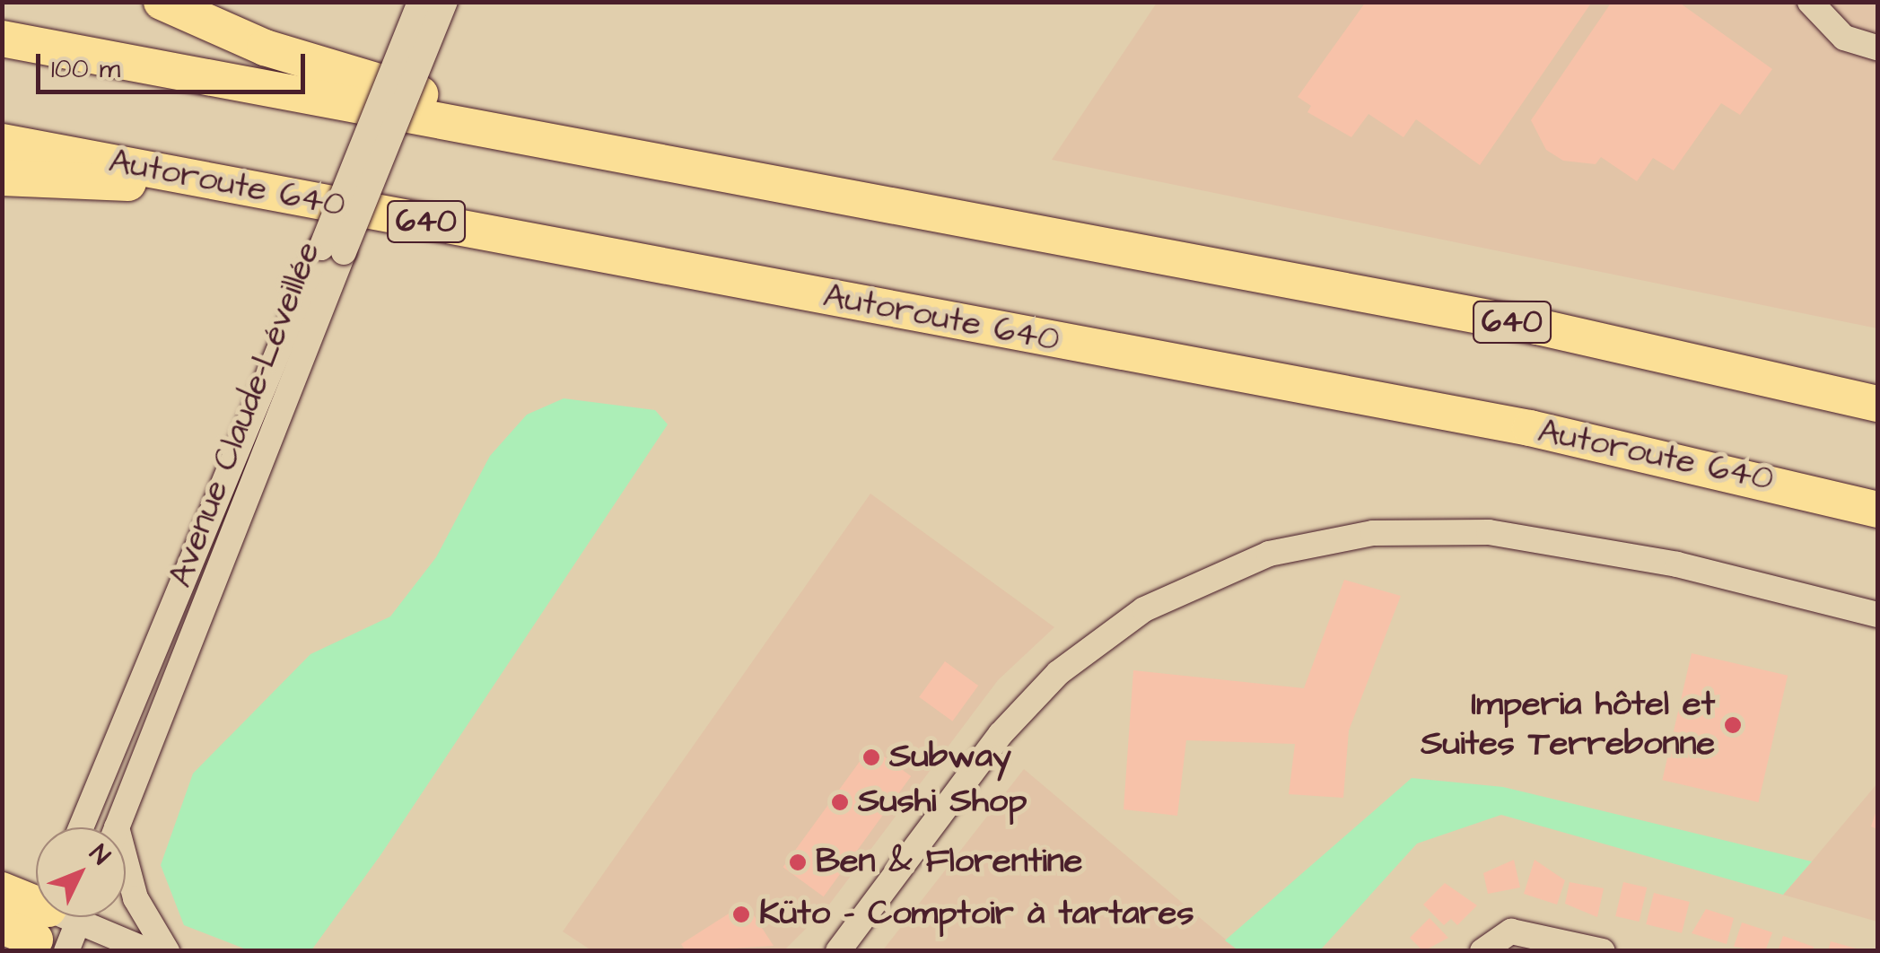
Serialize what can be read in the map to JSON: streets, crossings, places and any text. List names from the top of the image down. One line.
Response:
{"streets":{"highway":["Autoroute 640","640"],"street":["Avenue Claude-Léveillée"]},"places":["Imperia hôtel et Suites Terrebonne","Subway","Sushi Shop","Ben & Florentine","Küto - Comptoir à tartares"],"scale_bar":"100 m","north":"top right"}
